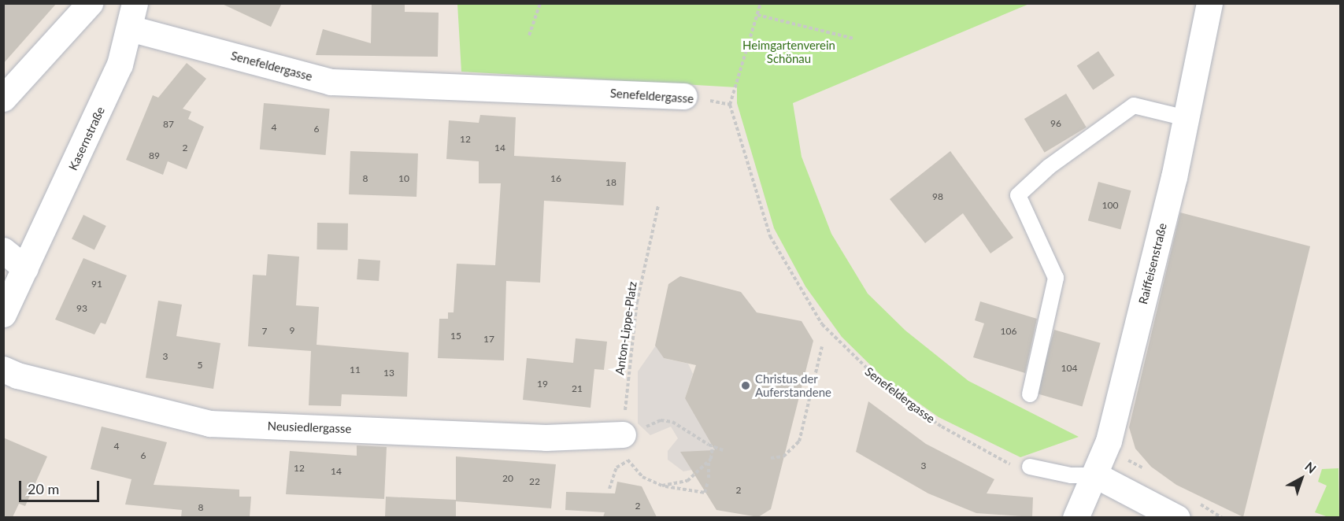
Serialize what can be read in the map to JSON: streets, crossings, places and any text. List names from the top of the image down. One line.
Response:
{"streets":{"street":["Senefeldergasse","Kasernstraße","Raiffeisenstraße","Neusiedlergasse"],"path":["Anton-Lippe-Platz"]},"crossings":[["Senefeldergasse","Kasernstraße"],["Anton-Lippe-Platz","Neusiedlergasse"]],"parks":["Heimgartenverein Schönau"],"places":["Christus der Auferstandene"],"house_numbers":["96","87","4","6","12","2","14","89","8","10","16","18","98","100","91","93","9","7","106","15","17","3","5","104","11","13","19","21","4","6","3","12","14","20","22","2","2","8"],"scale_bar":"20 m","north":"top right"}
